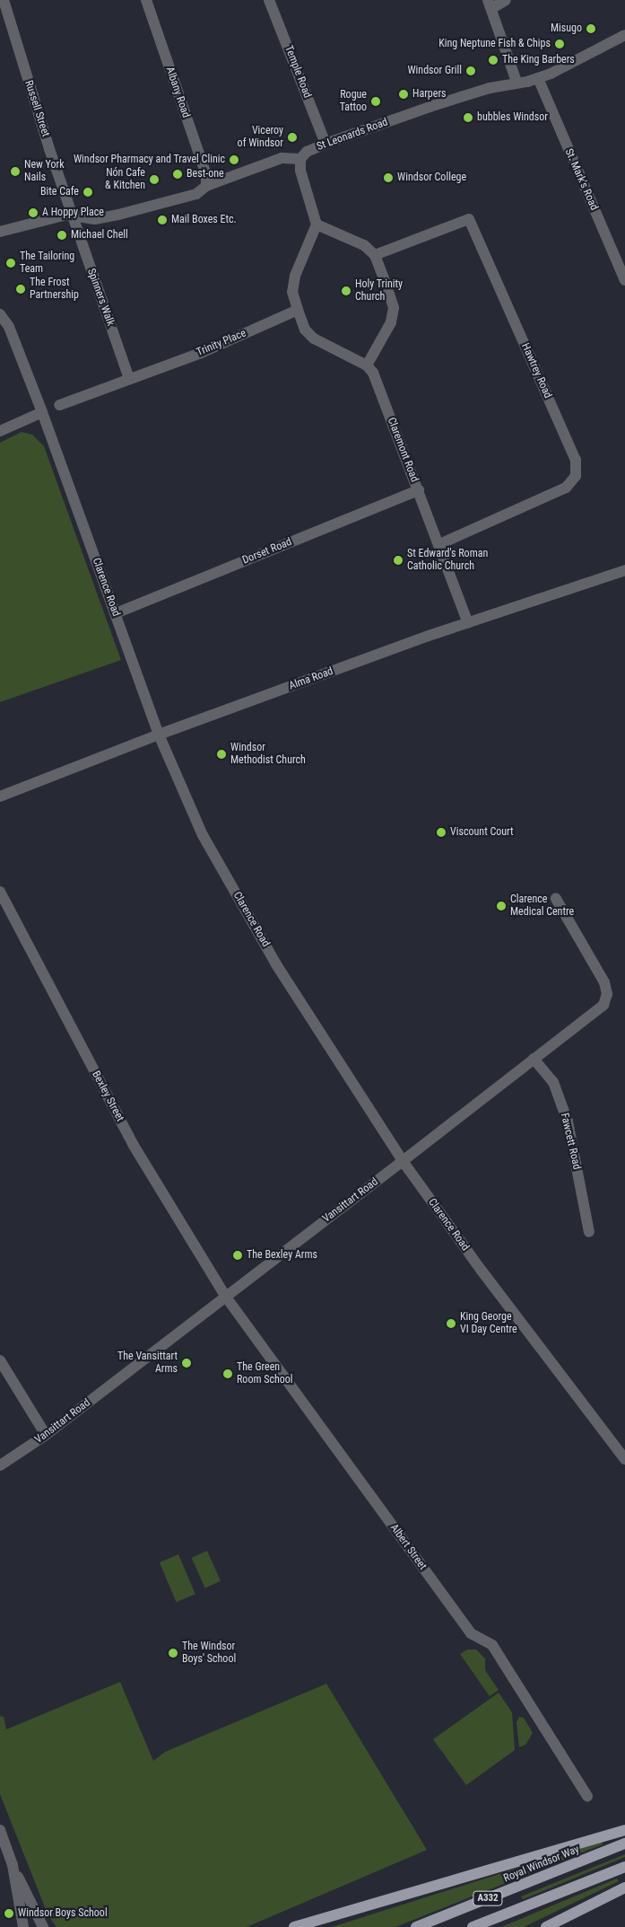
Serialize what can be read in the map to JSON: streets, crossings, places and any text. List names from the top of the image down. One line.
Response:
{"streets":{"main road":["Royal Windsor Way","A332"],"street":["Temple Road","Albany Road","Russell Street","St Leonards Road","St. Mark's Road","Spinners Walk","Trinity Place","Hawtrey Road","Claremont Road","Dorset Road","Clarence Road","Alma Road","Bexley Street","Fawcett Road","Vansittart Road","Albert Street"]},"crossings":[["Temple Road","St Leonards Road"],["Russell Street","Spinners Walk"],["St Leonards Road","St. Mark's Road"],["Spinners Walk","Trinity Place"],["Trinity Place","Hawtrey Road"],["Trinity Place","Claremont Road"],["Hawtrey Road","Claremont Road"],["Claremont Road","Dorset Road"],["Claremont Road","Alma Road"],["Dorset Road","Clarence Road"],["Clarence Road","Alma Road"],["Clarence Road","Vansittart Road"],["Bexley Street","Vansittart Road"],["Bexley Street","Albert Street"],["Fawcett Road","Vansittart Road"],["Vansittart Road","Albert Street"]],"places":["Misugo","King Neptune Fish & Chips","The King Barbers","Windsor Grill","Harpers","Rogue Tattoo","bubbles Windsor","Viceroy of Windsor","Windsor Pharmacy and Travel Clinic","New York Nails","Best-one","Windsor College","Nón Cafe & Kitchen","Bite Cafe","A Hoppy Place","Mail Boxes Etc.","Michael Chell","The Tailoring Team","The Frost Partnership","Holy Trinity Church","St Edward's Roman Catholic Church","Windsor Methodist Church","Viscount Court","Clarence Medical Centre","The Bexley Arms","King George VI Day Centre","The Vansittart Arms","The Green Room School","The Windsor Boys' School","Windsor Boys School"]}
